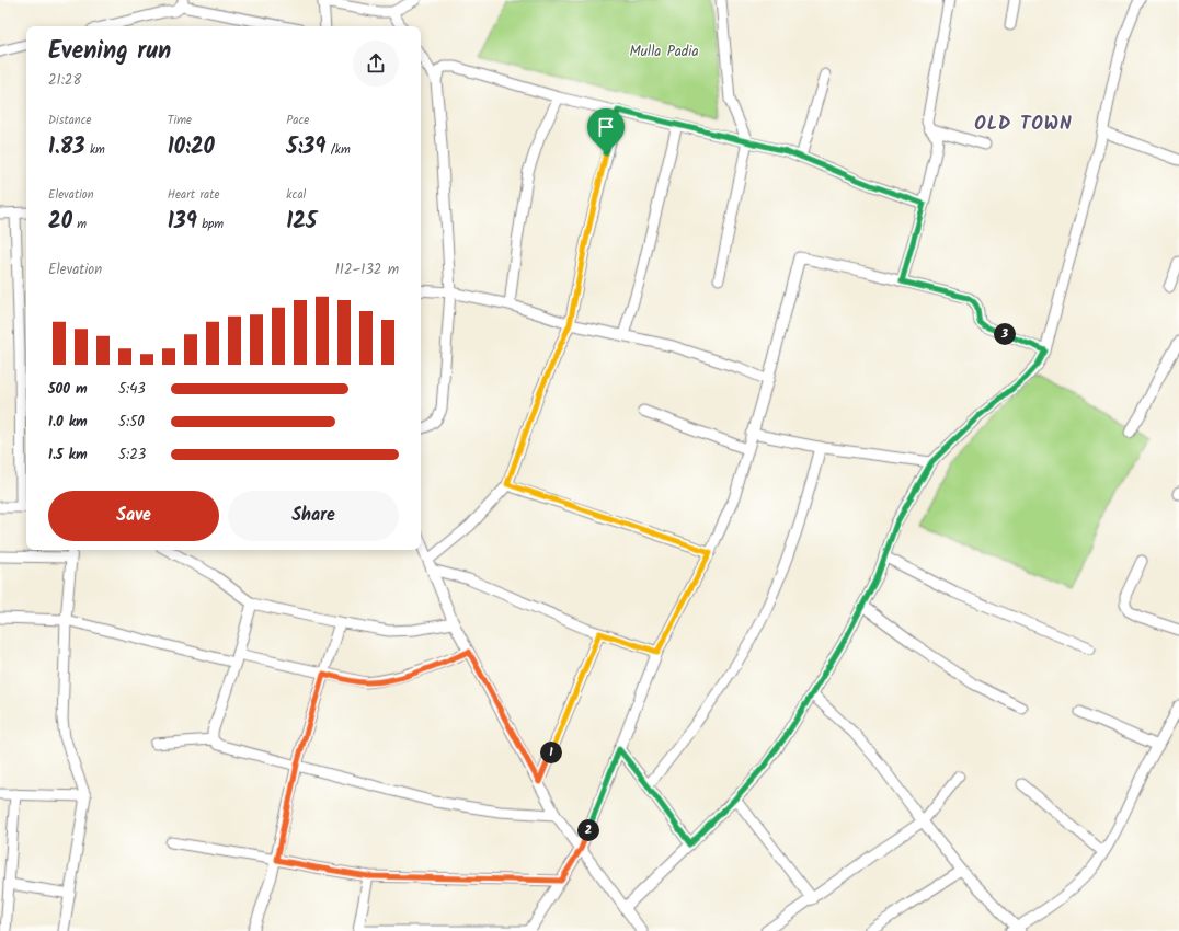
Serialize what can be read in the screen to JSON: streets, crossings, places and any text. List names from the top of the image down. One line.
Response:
{"districts":["OLD TOWN"],"parks":["Mulla Padia"],"page":{"heading":["Evening run","21:28"],"stats":[["Distance","1.83 km"],["Time","10:20"],["Pace","5:39 /km"],["Elevation","20 m"],["Heart rate","139 bpm"],["kcal","125"]],"chart":["Elevation","112–132 m"],"pins":["3","1","2"],"list":[{"name":"500 m","note":"5:43"},{"name":"1.0 km","note":"5:50"},{"name":"1.5 km","note":"5:23"}],"buttons":["Save","Share"]}}
